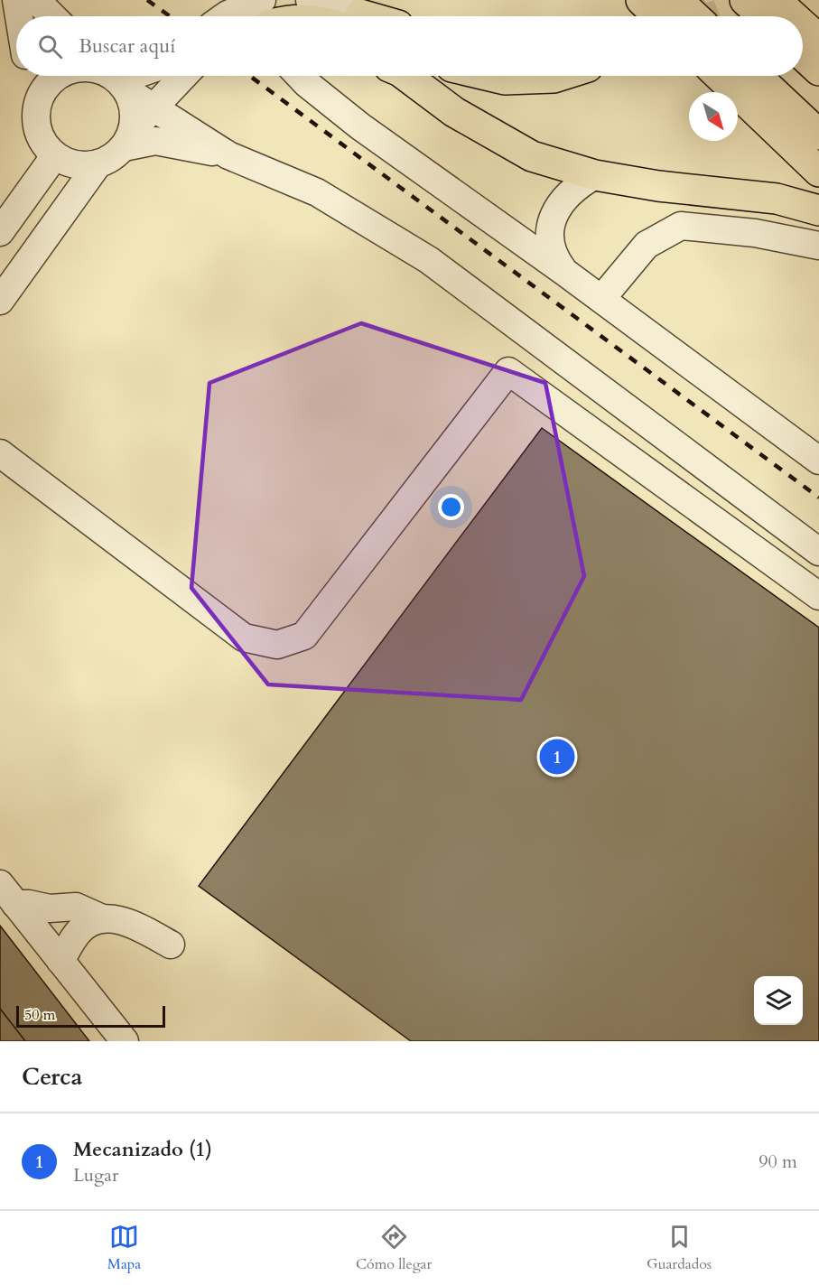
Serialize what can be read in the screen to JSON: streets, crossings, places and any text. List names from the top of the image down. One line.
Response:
{"scale_bar":"50 m","north":"bottom right","page":{"search":"Buscar aquí","pins":"1","scale":"50 m","heading":"Cerca","list":[{"mark":"1","name":"Mecanizado (1)","note":"Lugar","value":"90 m"}],"nav":["Mapa","Cómo llegar","Guardados"]}}
